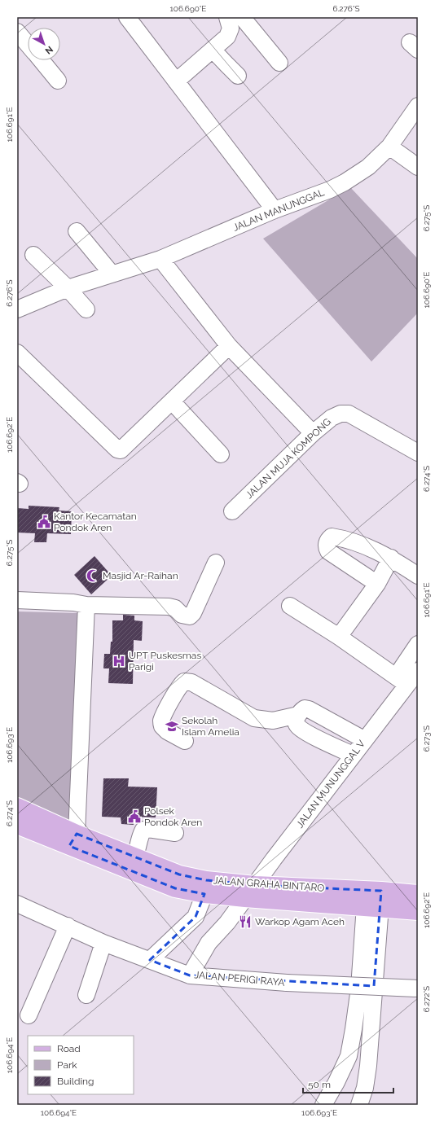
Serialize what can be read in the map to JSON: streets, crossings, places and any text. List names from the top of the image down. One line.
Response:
{"streets":{"main road":["JALAN GRAHA BINTARO"],"street":["JALAN MANUNGGAL","JALAN MUJA KOMPONG","JALAN MUNUNGGAL V","JALAN PERIGI RAYA"]},"crossings":[["JALAN MUNUNGGAL V","JALAN GRAHA BINTARO"],["JALAN MUNUNGGAL V","JALAN PERIGI RAYA"]],"places":{"public building":["Kantor Kecamatan Pondok Aren","Polsek Pondok Aren"],"mosque":["Masjid Ar-Raihan"],"hospital":["UPT Puskesmas Parigi"],"school or university":["Sekolah Islam Amelia"],"restaurant":["Warkop Agam Aceh"]},"legend":["Road","Park","Building"],"scale_bar":"50 m","north":"bottom right","coordinates":["106.690°E","6.276°S","106.691°E","6.275°S","106.692°E","6.274°S","6.273°S","106.693°E","6.272°S","106.694°E"]}
